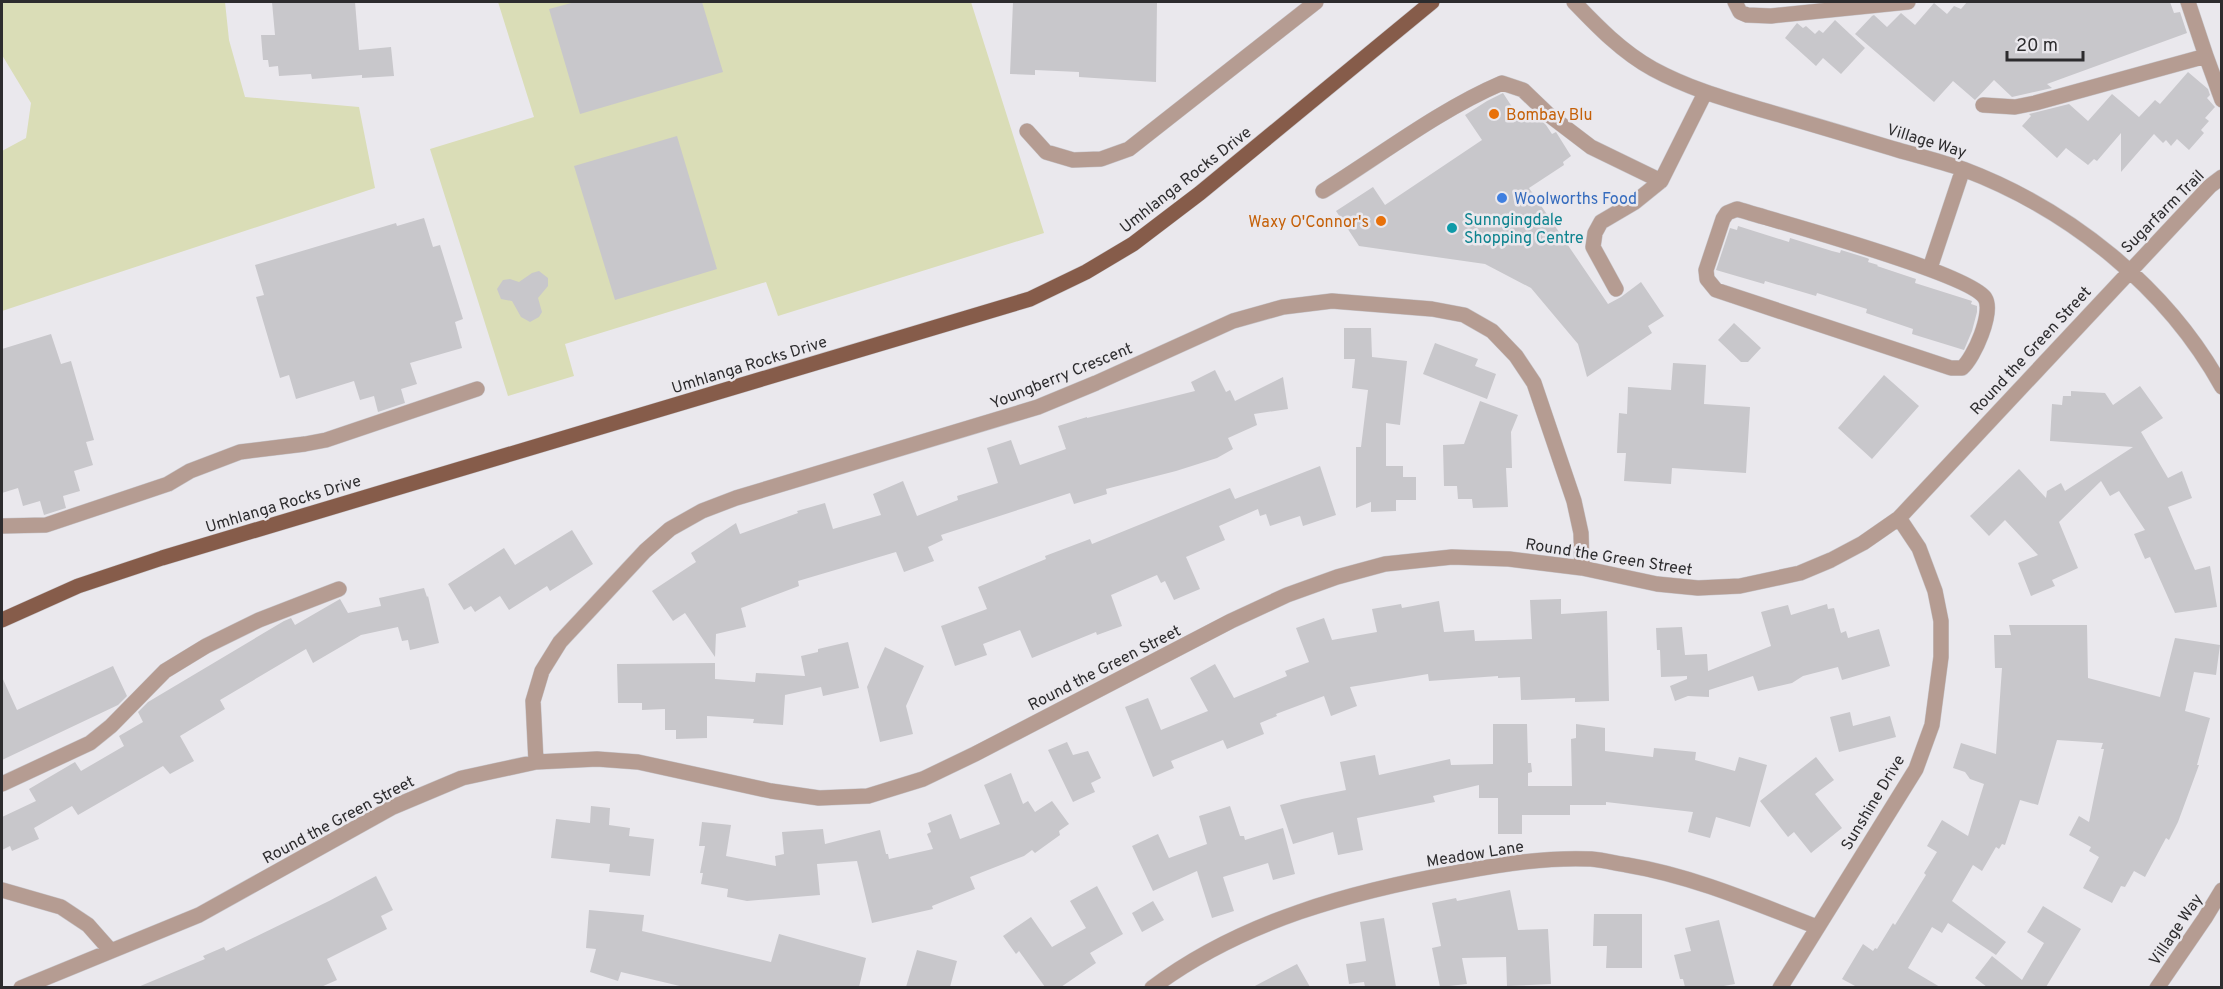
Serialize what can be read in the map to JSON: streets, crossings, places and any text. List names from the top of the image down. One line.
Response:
{"streets":{"main road":["Umhlanga Rocks Drive"],"street":["Village Way","Sugarfarm Trail","Round the Green Street","Youngberry Crescent","Sunshine Drive","Meadow Lane"]},"crossings":[["Village Way","Sugarfarm Trail"],["Village Way","Round the Green Street"],["Sugarfarm Trail","Round the Green Street"],["Round the Green Street","Youngberry Crescent"],["Round the Green Street","Sunshine Drive"],["Sunshine Drive","Meadow Lane"]],"places":["Bombay Blu","Woolworths Food","Waxy O'Connor's","Sunngingdale Shopping Centre"],"scale_bar":"20 m"}
